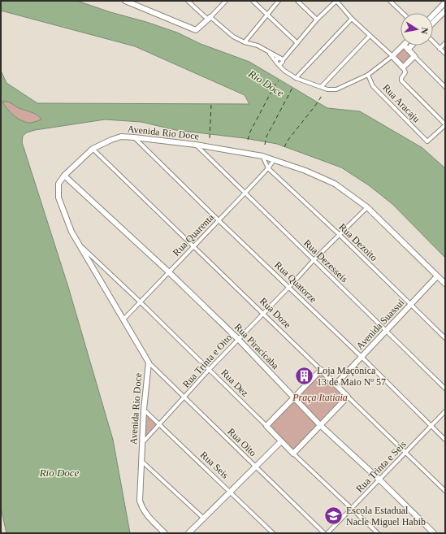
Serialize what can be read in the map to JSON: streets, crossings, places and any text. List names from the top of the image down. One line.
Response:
{"streets":{"street":["Rua Aracaju","Avenida Rio Doce","Rua Quarenta","Rua Dezoito","Rua Dezesseis","Rua Quatorze","Rua Doze","Avenida Suassui","Rua Piracicaba","Rua Trinta e Oito","Rua Dez","Rua Oito","Rua Seis","Rua Trinta e Seis"]},"crossings":[["Avenida Rio Doce","Rua Quarenta"],["Avenida Rio Doce","Rua Dezoito"],["Avenida Rio Doce","Rua Dezesseis"],["Avenida Rio Doce","Rua Quatorze"],["Avenida Rio Doce","Rua Doze"],["Avenida Rio Doce","Avenida Suassui"],["Avenida Rio Doce","Rua Piracicaba"],["Avenida Rio Doce","Rua Trinta e Oito"],["Avenida Rio Doce","Rua Dez"],["Avenida Rio Doce","Rua Oito"],["Avenida Rio Doce","Rua Seis"],["Rua Quarenta","Rua Dezoito"],["Rua Quarenta","Rua Dezesseis"],["Rua Quarenta","Rua Quatorze"],["Rua Quarenta","Rua Doze"],["Rua Quarenta","Rua Piracicaba"],["Rua Quarenta","Rua Dez"],["Rua Dezoito","Avenida Suassui"],["Rua Dezoito","Rua Trinta e Oito"],["Rua Dezesseis","Avenida Suassui"],["Rua Dezesseis","Rua Trinta e Oito"],["Rua Quatorze","Avenida Suassui"],["Rua Quatorze","Rua Trinta e Oito"],["Rua Quatorze","Rua Trinta e Seis"],["Rua Doze","Avenida Suassui"],["Rua Doze","Rua Trinta e Oito"],["Rua Doze","Rua Trinta e Seis"],["Rua Piracicaba","Rua Trinta e Oito"],["Rua Piracicaba","Rua Trinta e Seis"],["Rua Trinta e Oito","Rua Dez"],["Rua Trinta e Oito","Rua Oito"],["Rua Trinta e Oito","Rua Seis"],["Rua Dez","Rua Trinta e Seis"]],"water":["Rio Doce"],"parks":["Praça Itatiaia"],"places":{"building":["Loja Maçônica 13 de Maio Nº 57"],"school or university":["Escola Estadual Nacle Miguel Habib"]},"north":"right"}
